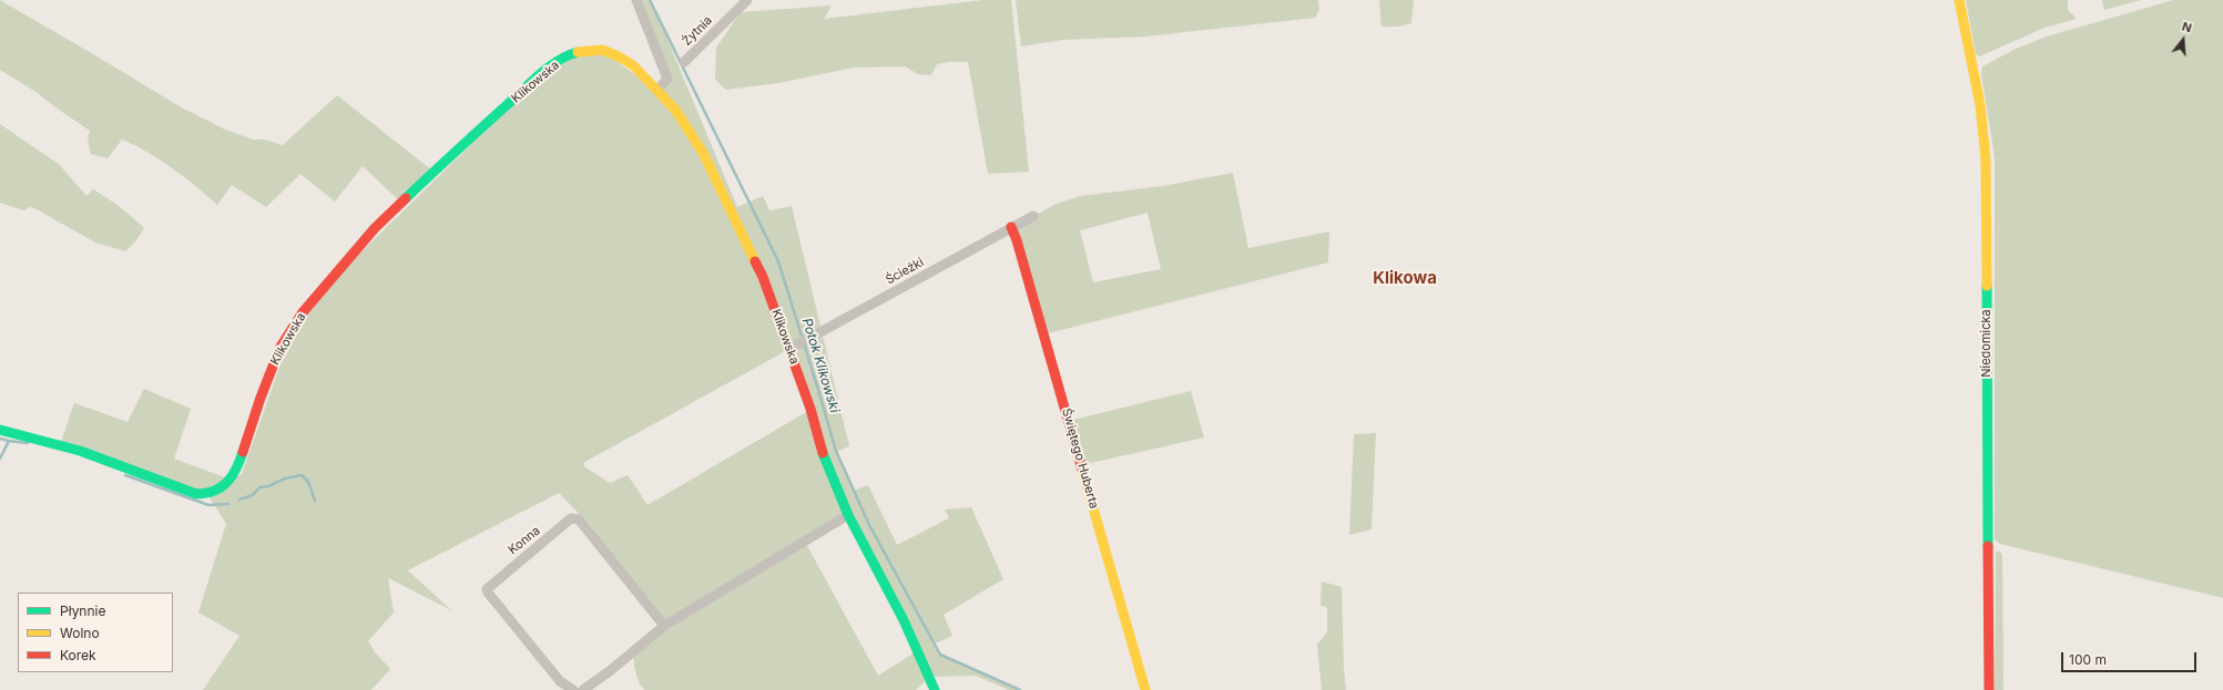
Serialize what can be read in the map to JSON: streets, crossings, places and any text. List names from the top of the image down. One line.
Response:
{"streets":{"street":["Żytnia","Klikowska","Ścieżki","Niedomicka","Świętego Huberta","Konna"]},"crossings":[["Klikowska","Ścieżki"],["Ścieżki","Świętego Huberta"]],"districts":["Klikowa"],"water":["Potok Klikowski"],"legend":["Płynnie","Wolno","Korek"],"scale_bar":"100 m","north":"top"}
